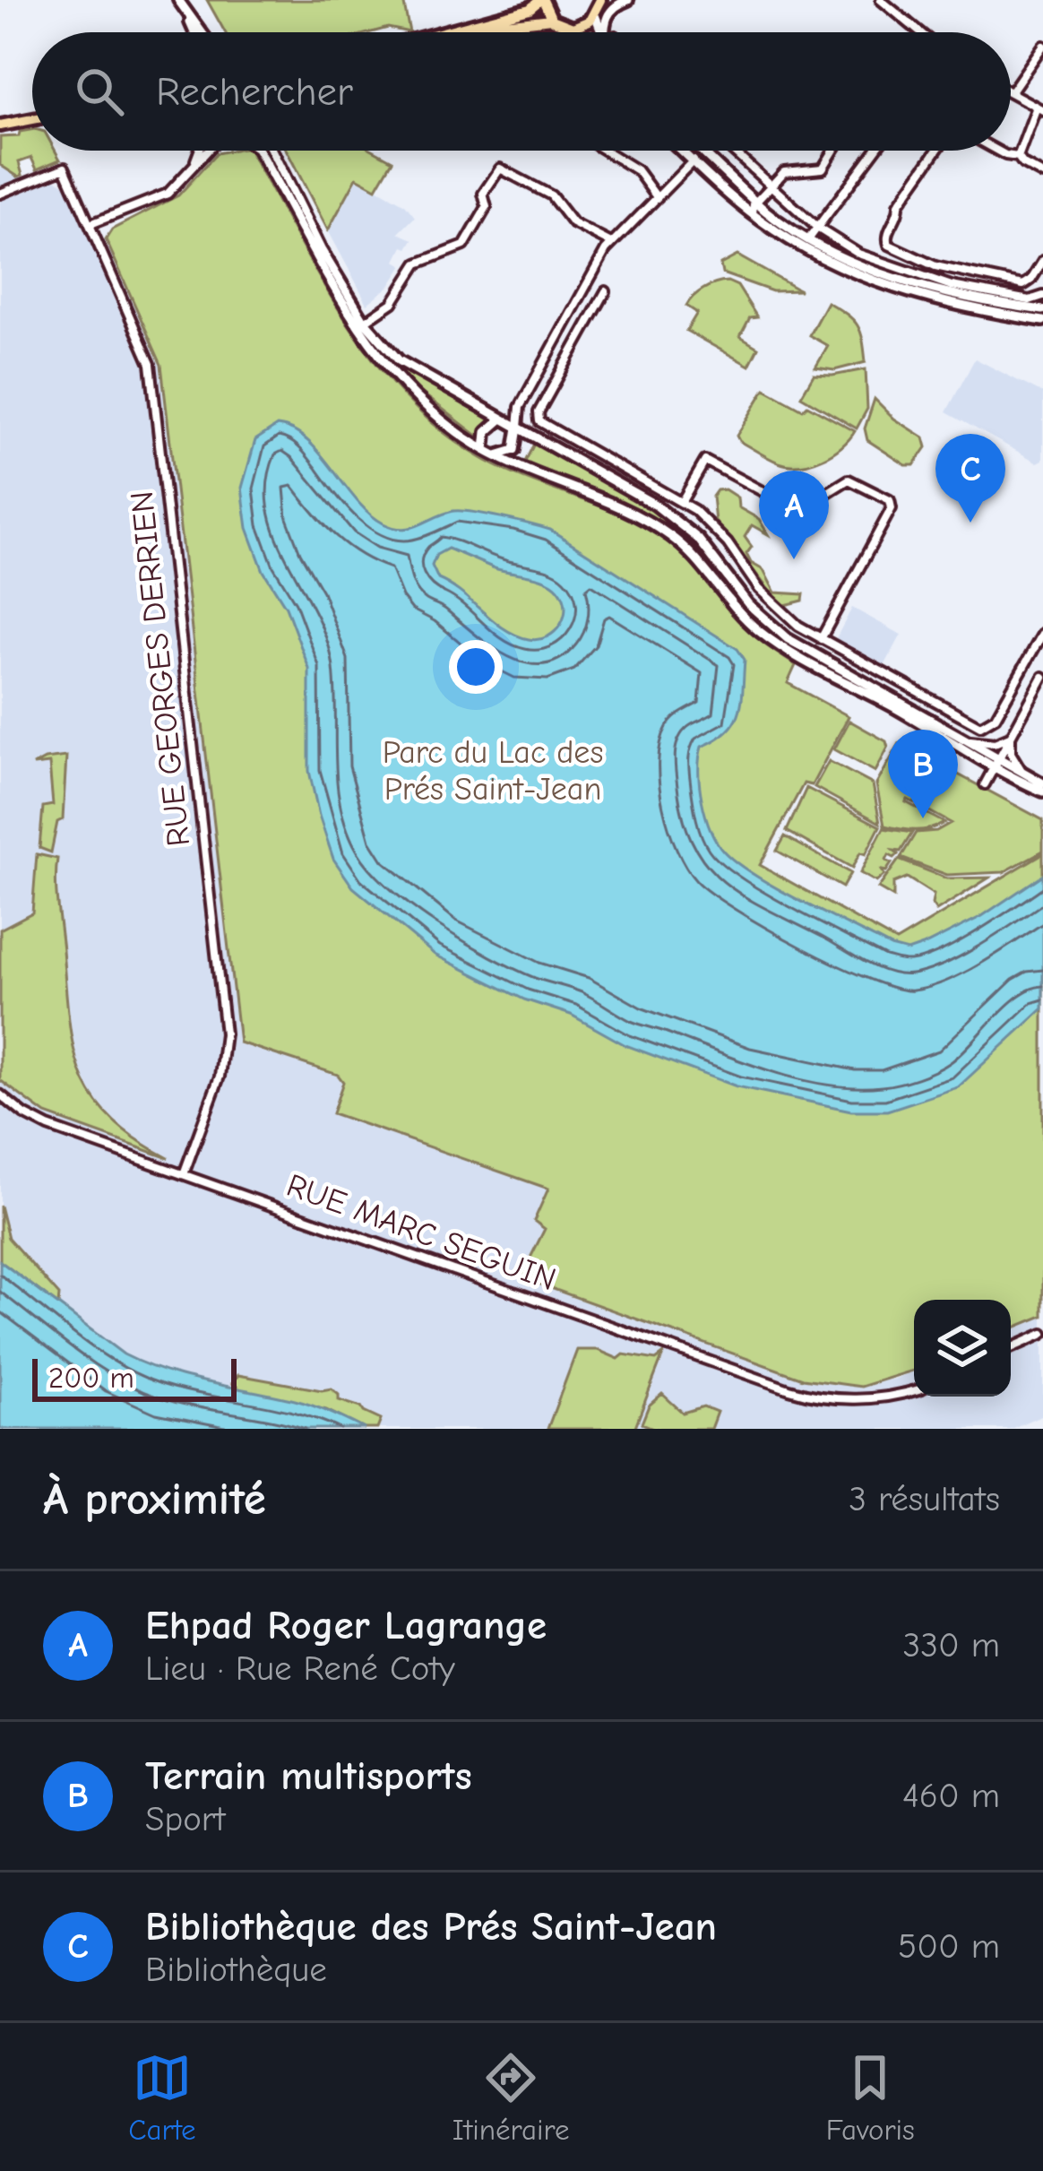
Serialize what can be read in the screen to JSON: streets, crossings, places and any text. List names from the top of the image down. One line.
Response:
{"streets":{"street":["RUE GEORGES DERRIEN","RUE MARC SEGUIN"]},"crossings":[["RUE GEORGES DERRIEN","RUE MARC SEGUIN"]],"parks":["Parc du Lac des Prés Saint-Jean"],"scale_bar":"200 m","page":{"search":"Rechercher","pins":["C","A","B"],"scale":"200 m","heading":["À proximité","3 résultats"],"list":[{"mark":"A","name":"Ehpad Roger Lagrange","note":"Lieu · Rue René Coty","value":"330 m"},{"mark":"B","name":"Terrain multisports","note":"Sport","value":"460 m"},{"mark":"C","name":"Bibliothèque des Prés Saint-Jean","note":"Bibliothèque","value":"500 m"}],"nav":["Carte","Itinéraire","Favoris"]}}
